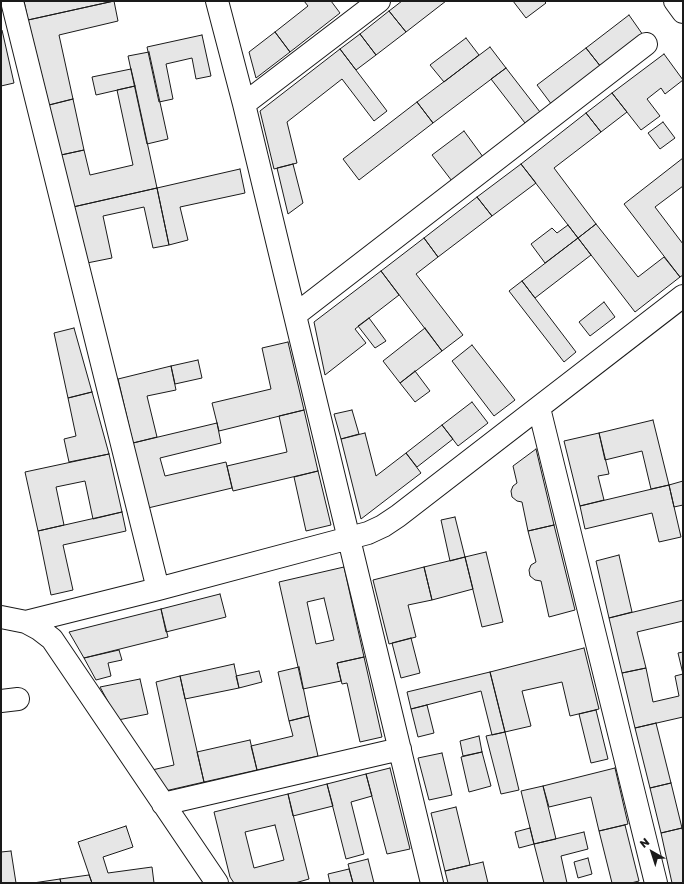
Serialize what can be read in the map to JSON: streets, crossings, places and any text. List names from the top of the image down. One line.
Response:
{"north":"top left"}
